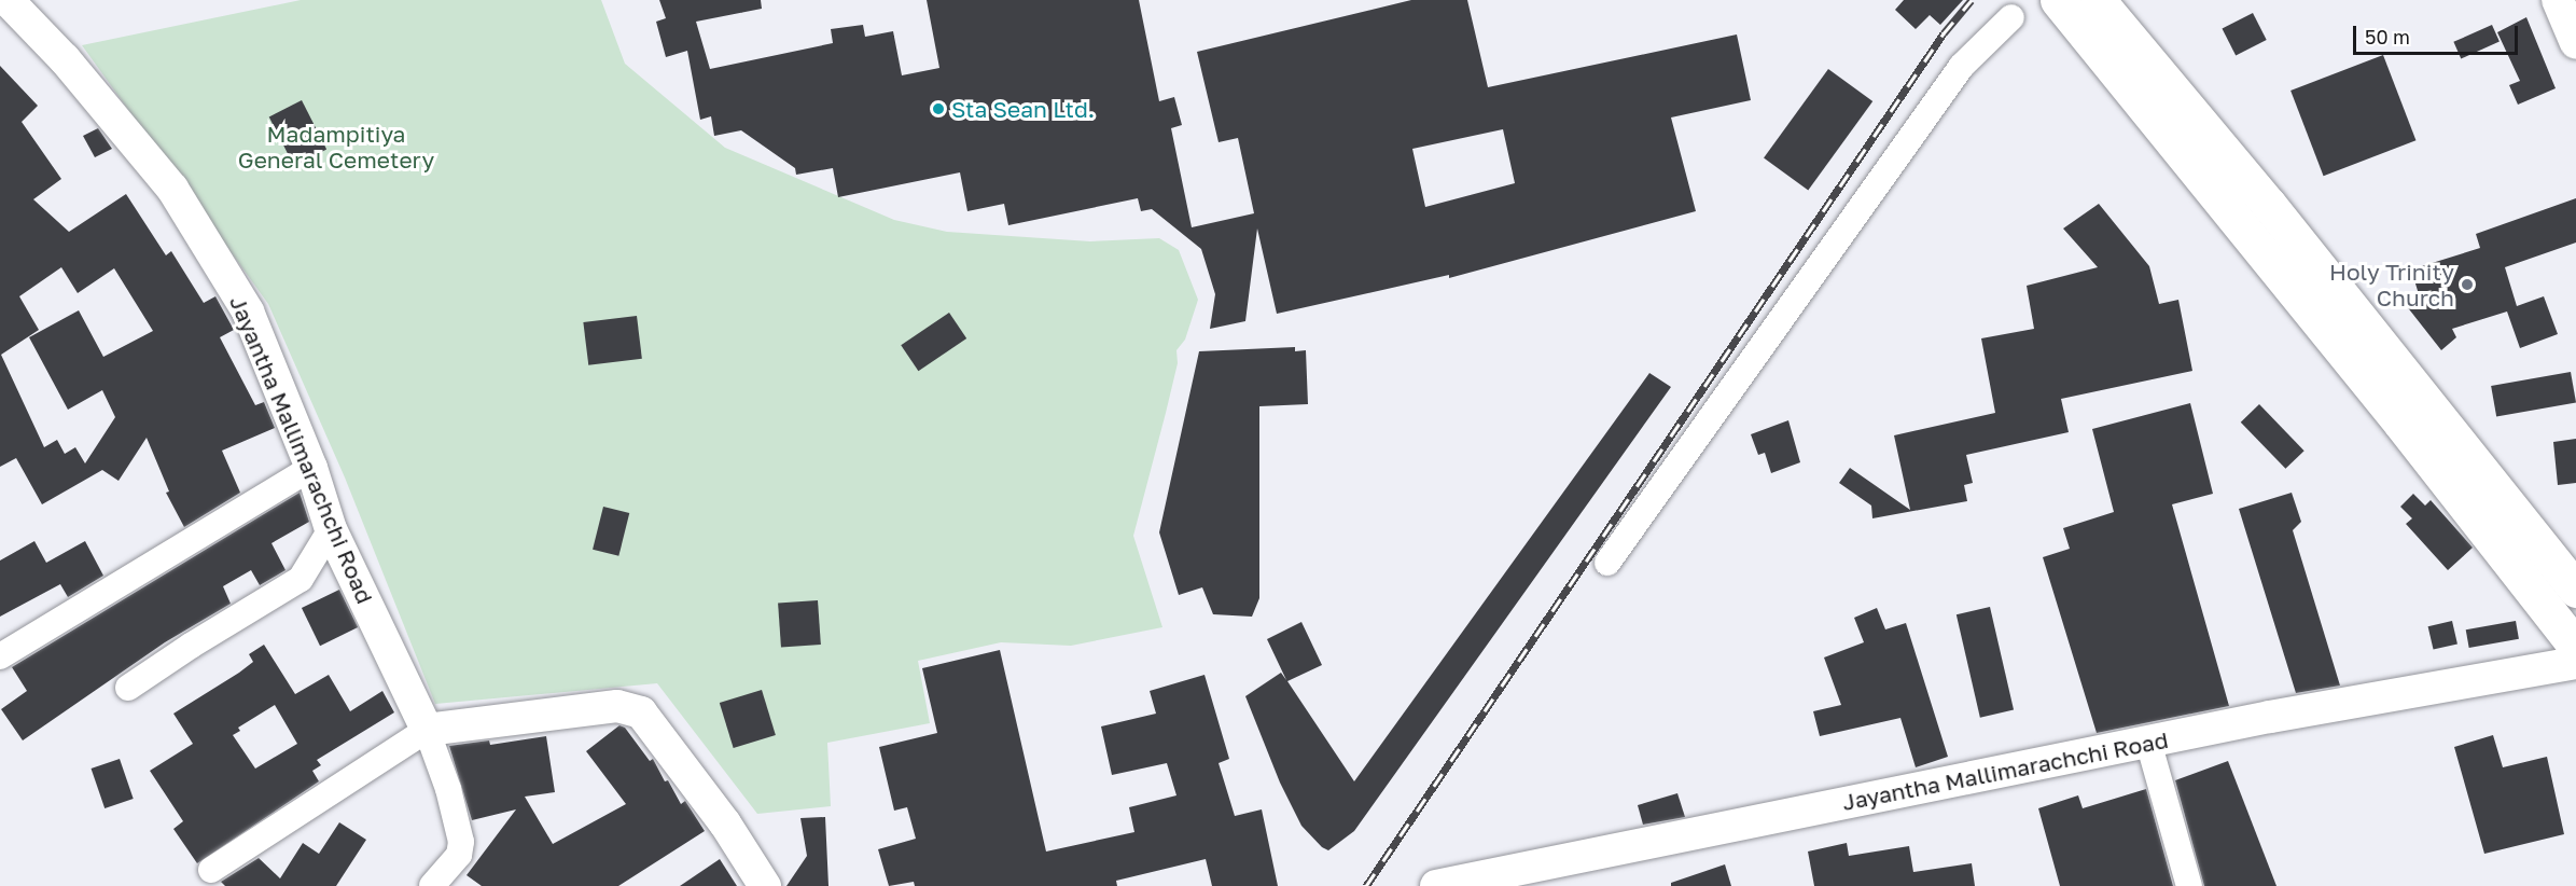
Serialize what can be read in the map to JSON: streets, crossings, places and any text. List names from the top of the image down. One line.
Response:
{"streets":{"street":["Jayantha Mallimarachchi Road"]},"parks":["Madampitiya General Cemetery"],"places":["Sta Sean Ltd.","Holy Trinity Church"],"scale_bar":"50 m"}
